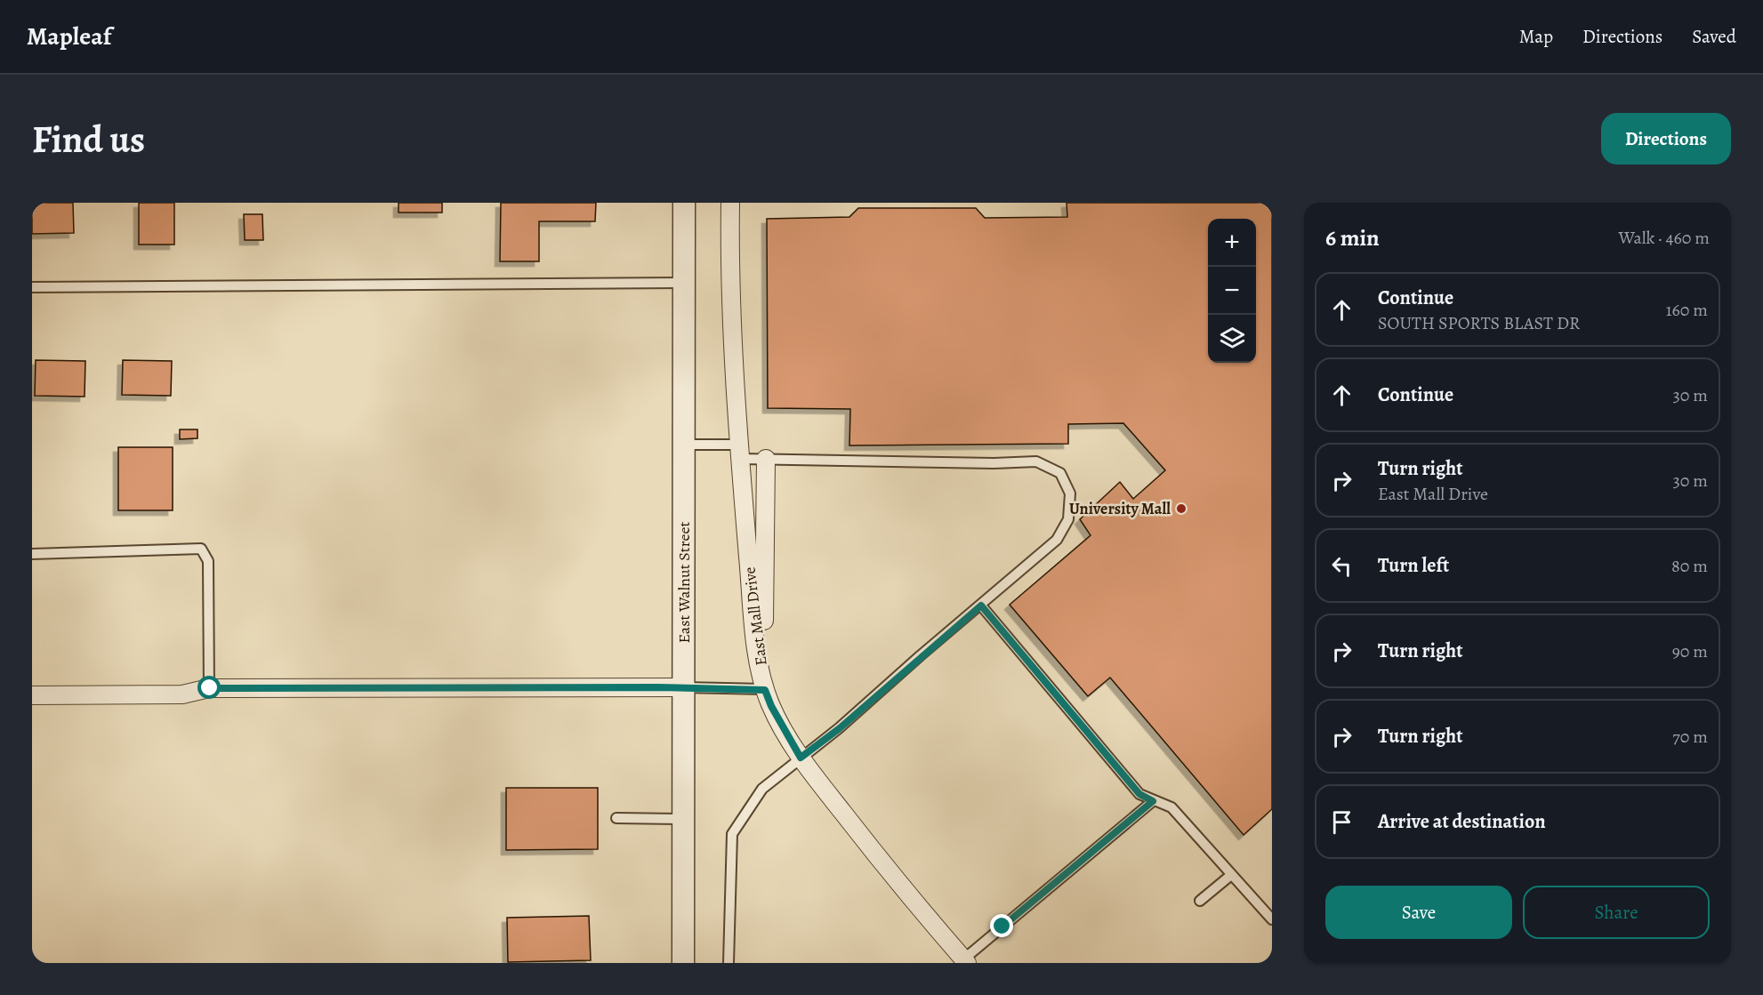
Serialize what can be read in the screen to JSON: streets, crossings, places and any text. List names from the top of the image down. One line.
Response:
{"streets":{"street":["East Walnut Street","East Mall Drive"]},"places":["University Mall"],"page":{"header":"Mapleaf","nav":["Map","Directions","Saved"],"buttons":["Directions",["Save","Share"]],"title":"Find us","heading":["6 min","Walk · 460 m"],"map_buttons":["+","−"],"list":[["Continue","SOUTH SPORTS BLAST DR","160 m"],["Continue","30 m"],["Turn right","East Mall Drive","30 m"],["Turn left","80 m"],["Turn right","90 m"],["Turn right","70 m"],"Arrive at destination"]}}
